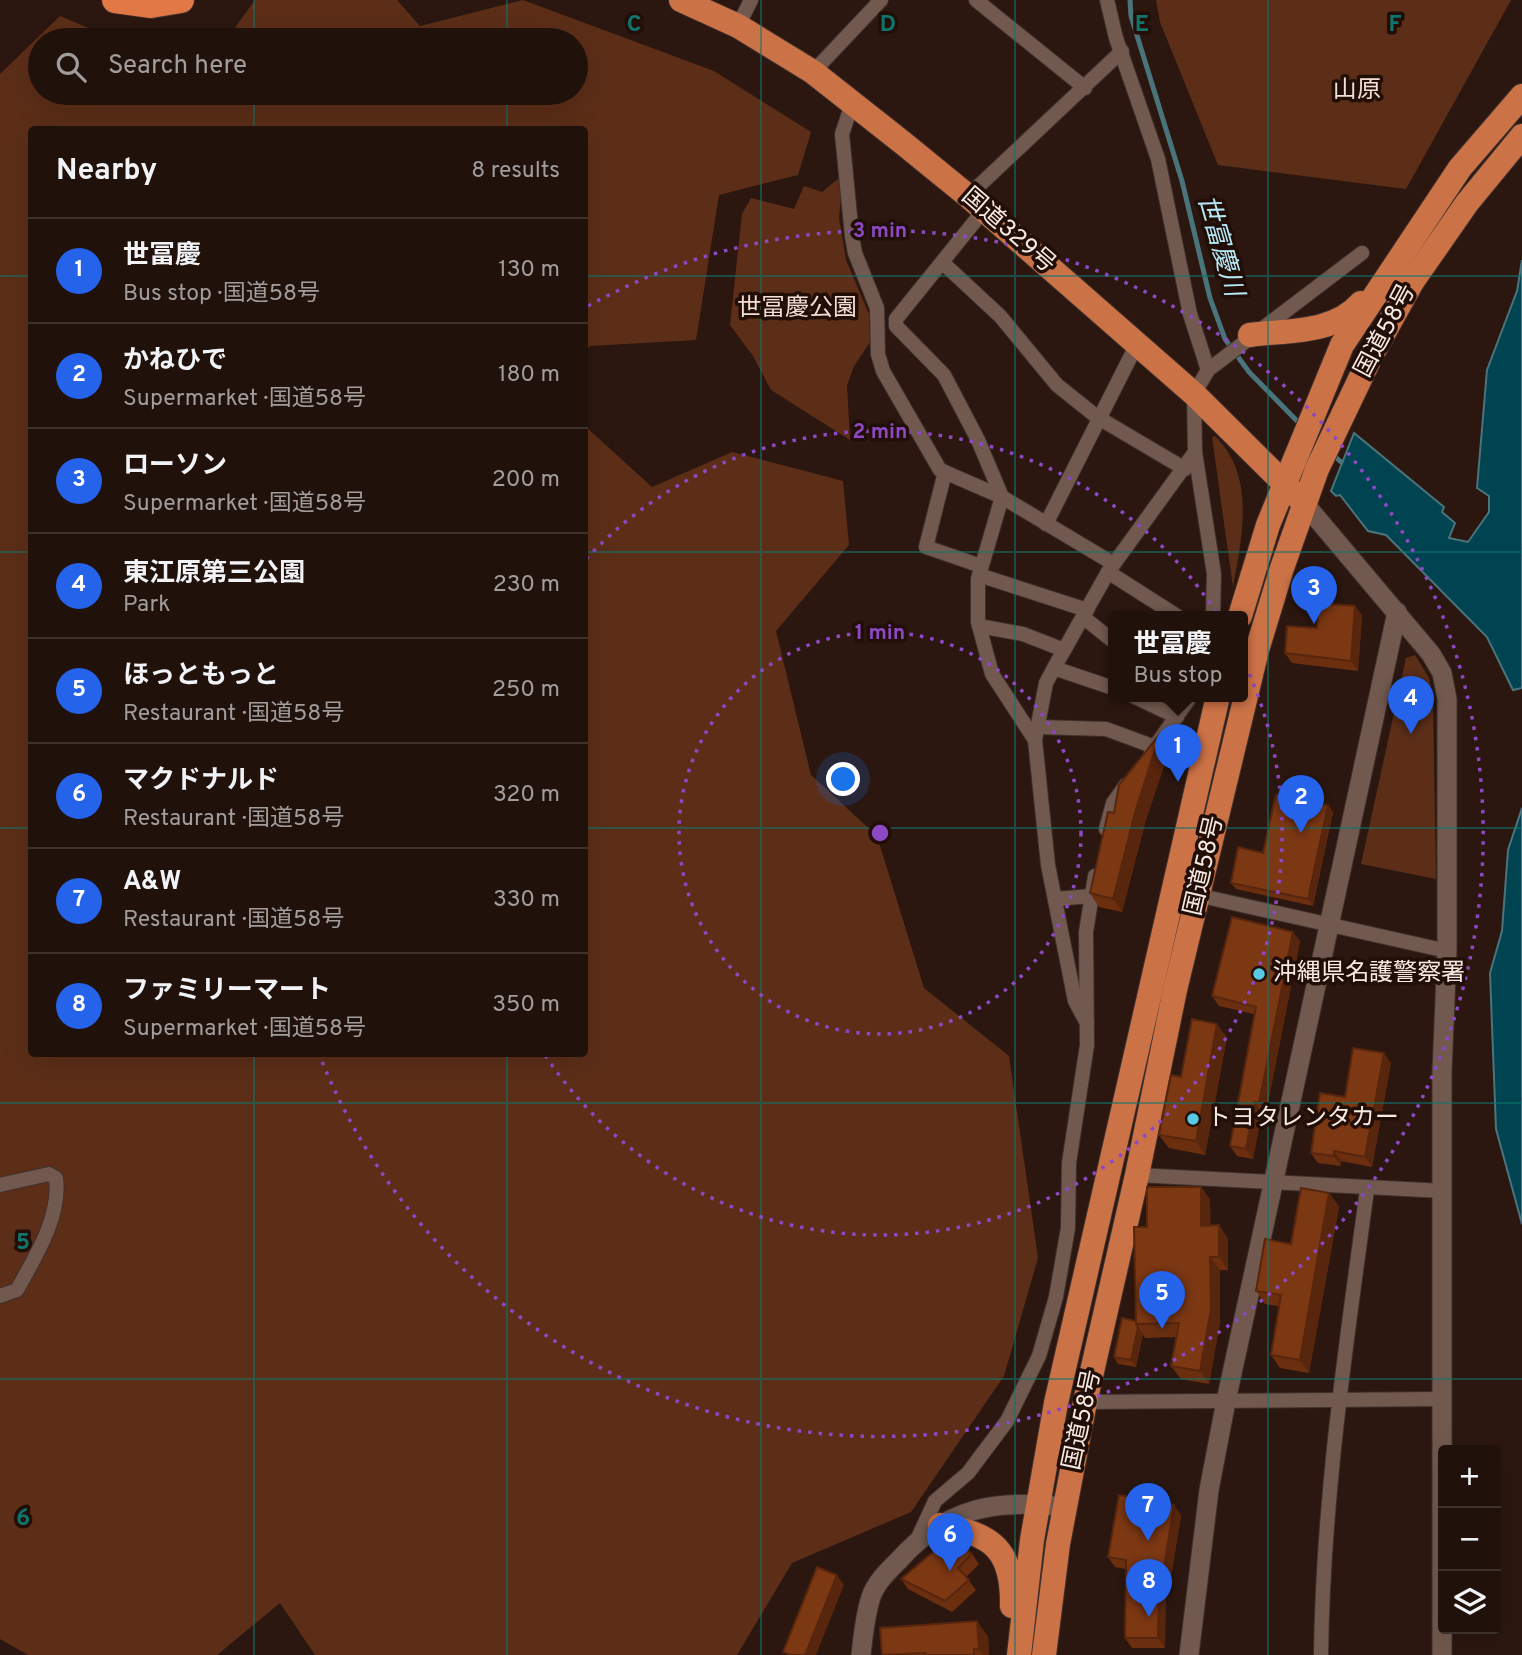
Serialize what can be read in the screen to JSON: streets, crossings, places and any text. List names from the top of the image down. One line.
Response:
{"streets":{"highway":["国道329号","国道58号"]},"crossings":[["国道329号","国道58号"]],"water":["世富慶川"],"parks":["山原","世冨慶公園"],"places":["沖縄県名護警察署","トヨタレンタカー"],"page":{"search":"Search here","heading":["Nearby","8 results"],"list":[{"mark":"1","name":"世冨慶","note":"Bus stop · 国道58号","value":"130 m"},{"mark":"2","name":"かねひで","note":"Supermarket · 国道58号","value":"180 m"},{"mark":"3","name":"ローソン","note":"Supermarket · 国道58号","value":"200 m"},{"mark":"4","name":"東江原第三公園","note":"Park","value":"230 m"},{"mark":"5","name":"ほっともっと","note":"Restaurant · 国道58号","value":"250 m"},{"mark":"6","name":"マクドナルド","note":"Restaurant · 国道58号","value":"320 m"},{"mark":"7","name":"A&W","note":"Restaurant · 国道58号","value":"330 m"},{"mark":"8","name":"ファミリーマート","note":"Supermarket · 国道58号","value":"350 m"}],"pins":["3","4","1","2","5","7","6","8"],"popup":["世冨慶","Bus stop"],"map_buttons":["+","−"]},"grid":{"columns":["C","D","E","F"],"rows":["5","6"]},"rings":["3 min","2 min","1 min"]}
